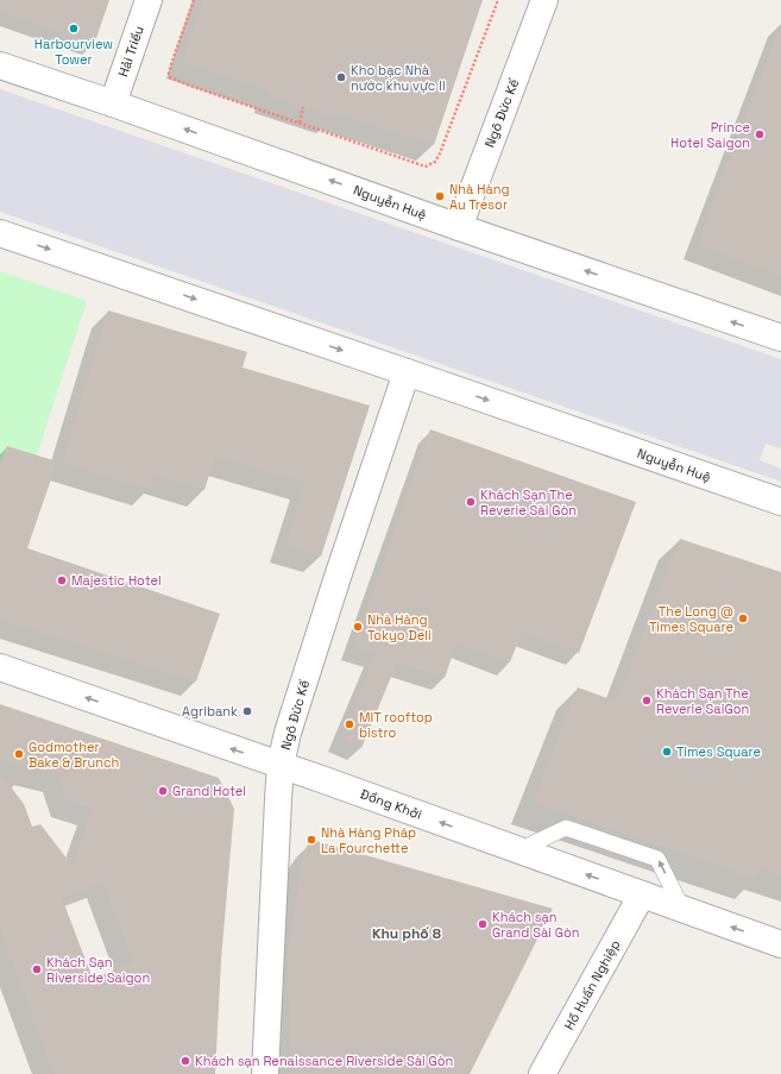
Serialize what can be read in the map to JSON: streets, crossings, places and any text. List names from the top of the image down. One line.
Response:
{"streets":{"street":["Hải Triều","Ngô Ðức Kế","Nguyễn Huệ","Ðồng Khởi","Hồ Huấn Nghiệp"]},"crossings":[["Hải Triều","Nguyễn Huệ"],["Ngô Ðức Kế","Nguyễn Huệ"],["Ngô Ðức Kế","Ðồng Khởi"],["Ðồng Khởi","Hồ Huấn Nghiệp"]],"one_way":["Ðồng Khởi"],"districts":["Khu phố 8"],"places":["Harbourview Tower","Kho bạc Nhà nước khu vực II","Prince Hotel Saigon","Nhà Hàng Au Tresor","Khách Sạn The Reverie Sài Gòn","Majestic Hotel","The Long @ Times Square","Nhà Hàng Tokyo Deli","Khách Sạn The Reverie SaiGon","Agribank","MIT rooftop bistro","Times Square","Godmother Bake & Brunch","Grand Hotel","Nhà Hàng Pháp La Fourchette","Khách sạn Grand Sài Gòn","Khách Sạn Riverside Saigon","Khách sạn Renaissance Riverside Sài Gòn"]}
